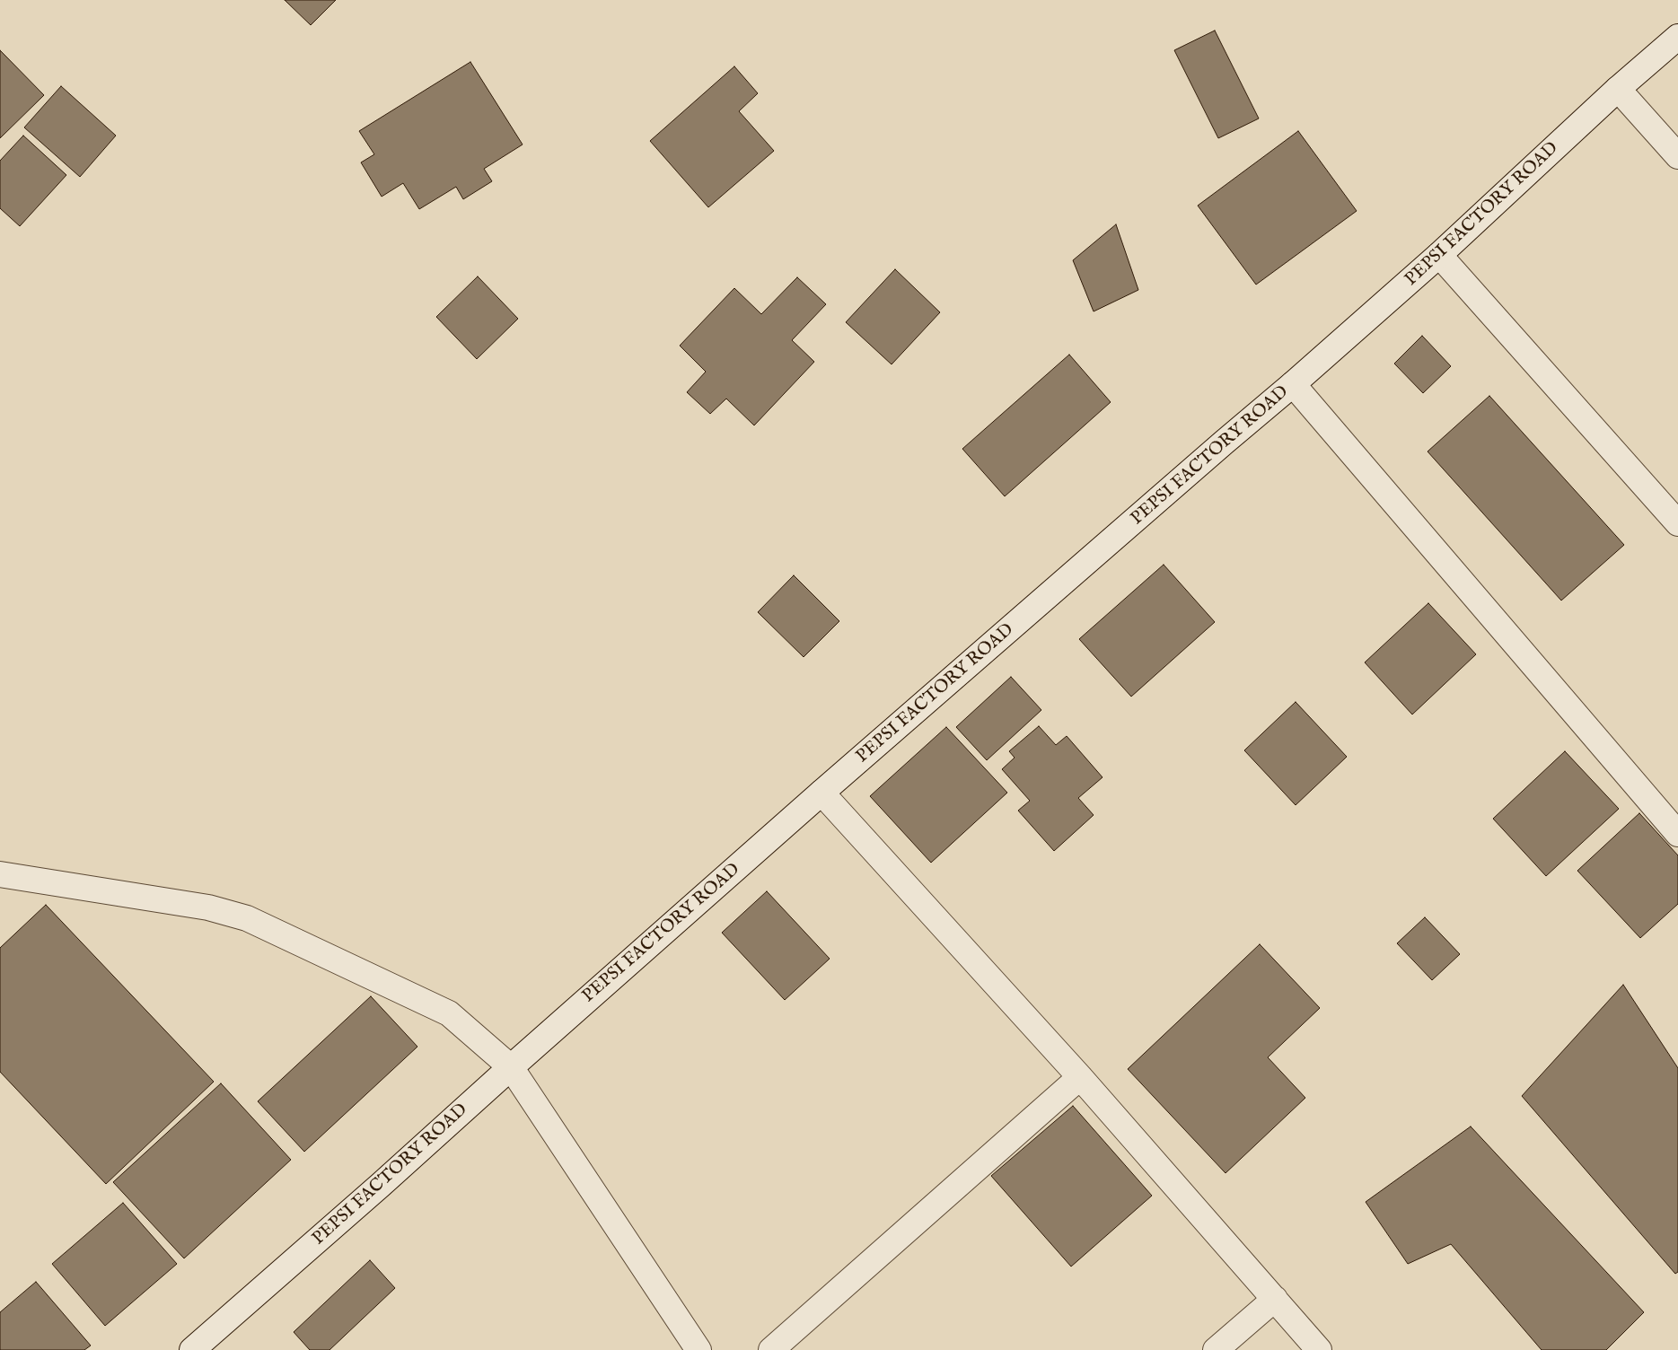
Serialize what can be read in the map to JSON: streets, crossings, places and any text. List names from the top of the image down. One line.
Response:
{"streets":{"street":["PEPSI FACTORY ROAD"]}}
